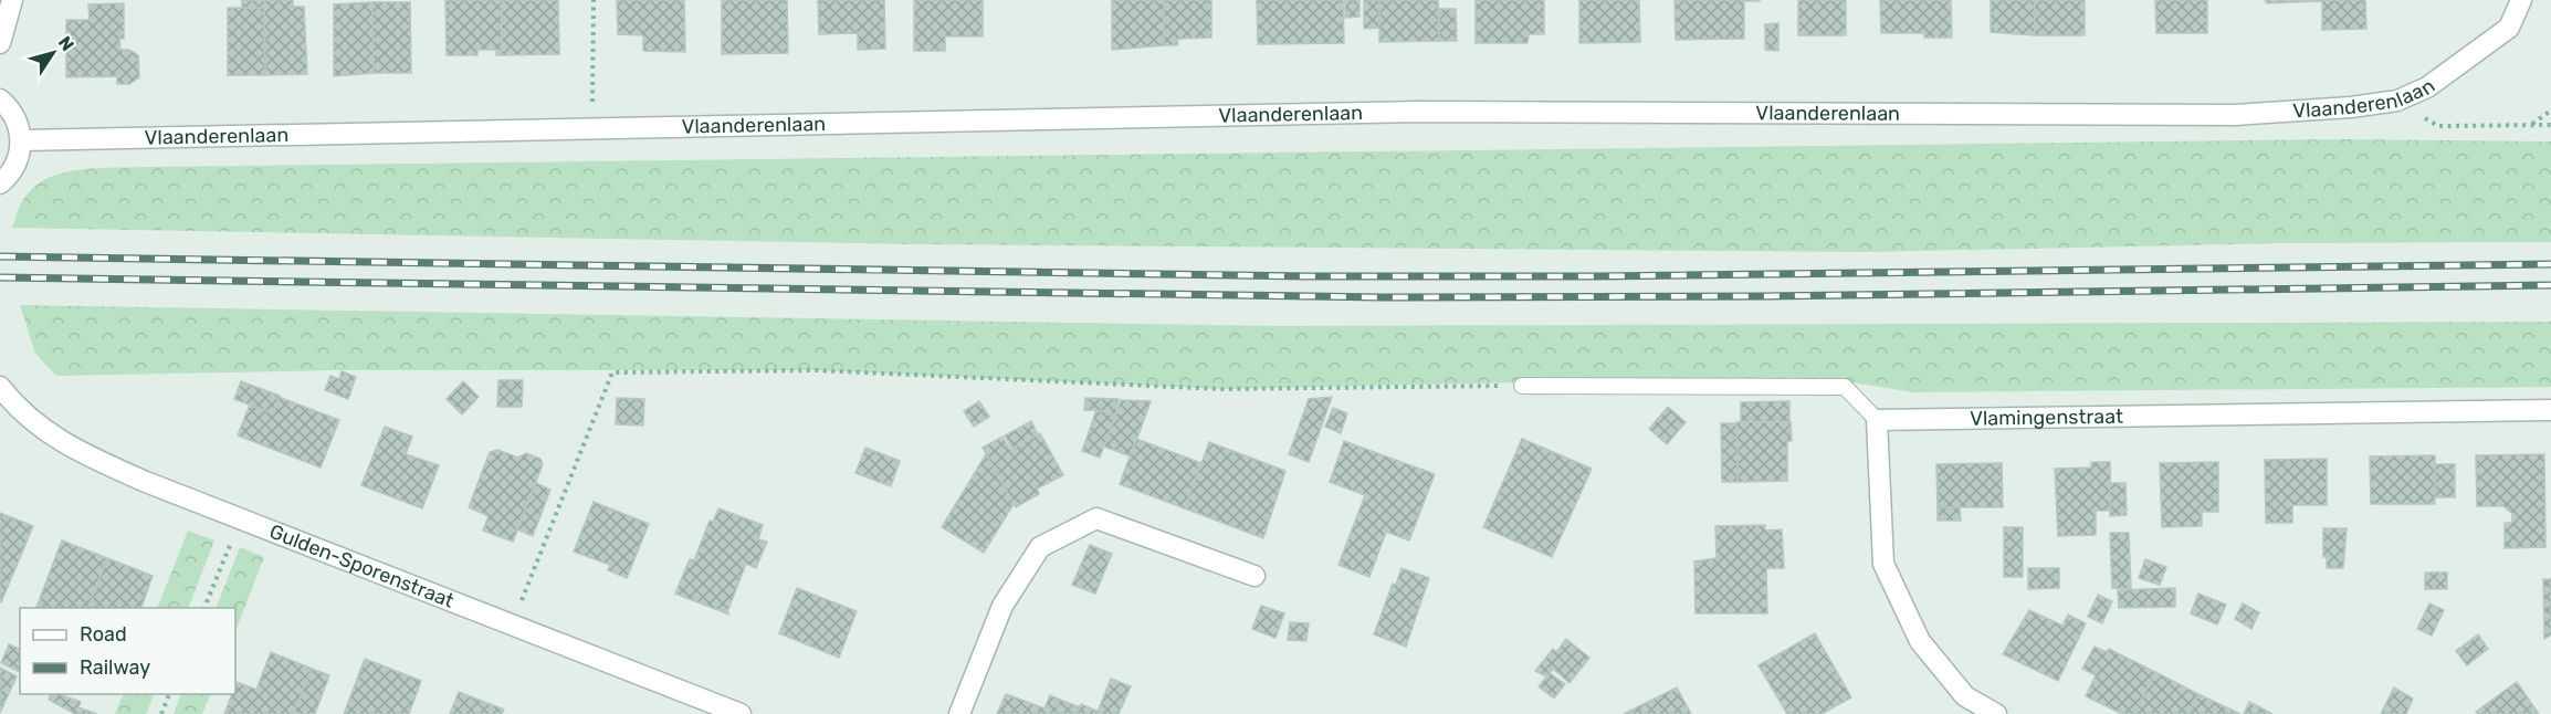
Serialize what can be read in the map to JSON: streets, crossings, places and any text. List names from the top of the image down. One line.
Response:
{"streets":{"street":["Vlaanderenlaan","Vlamingenstraat","Gulden-Sporenstraat"]},"legend":["Road","Railway"],"north":"top right"}
